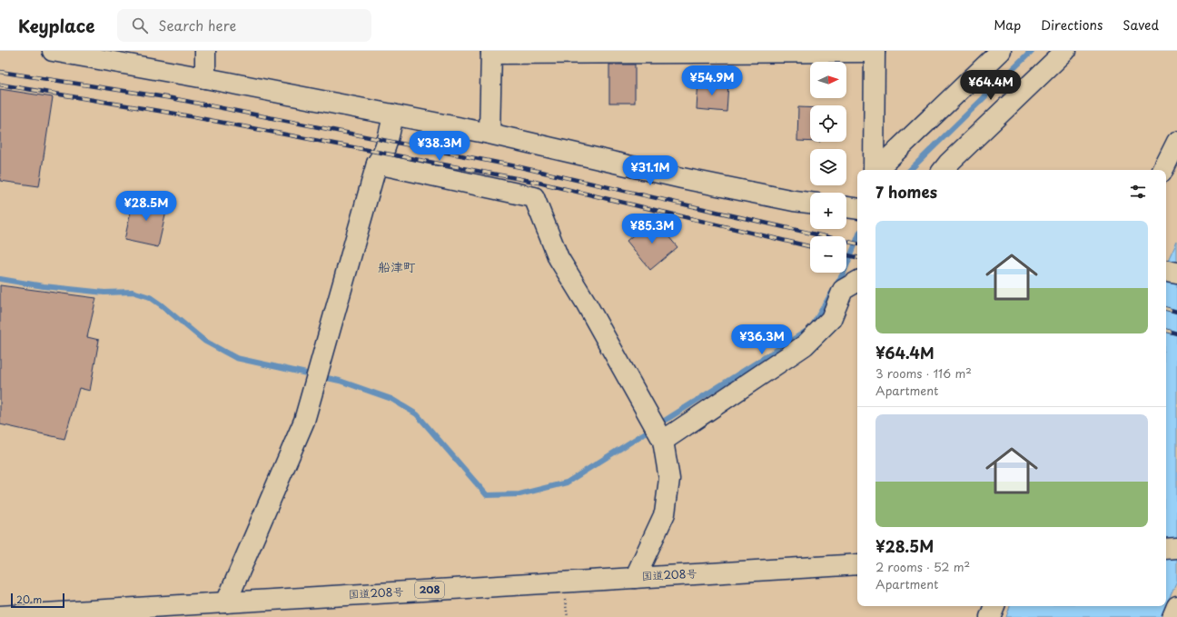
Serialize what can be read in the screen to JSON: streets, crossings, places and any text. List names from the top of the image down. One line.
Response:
{"streets":{"main road":["国道208号","208"]},"districts":["船津町"],"scale_bar":"20 m","north":"right","page":{"header":"Keyplace","search":"Search here","nav":["Map","Directions","Saved"],"map_buttons":["+","−"],"price":["¥54.9M","¥64.4M","¥38.3M","¥31.1M","¥28.5M","¥85.3M","¥36.3M"],"heading":"7 homes","list":[{"name":"¥64.4M","note":"3 rooms · 116 m² · Apartment"},{"name":"¥28.5M","note":"2 rooms · 52 m² · Apartment"}],"scale":"20 m"}}
